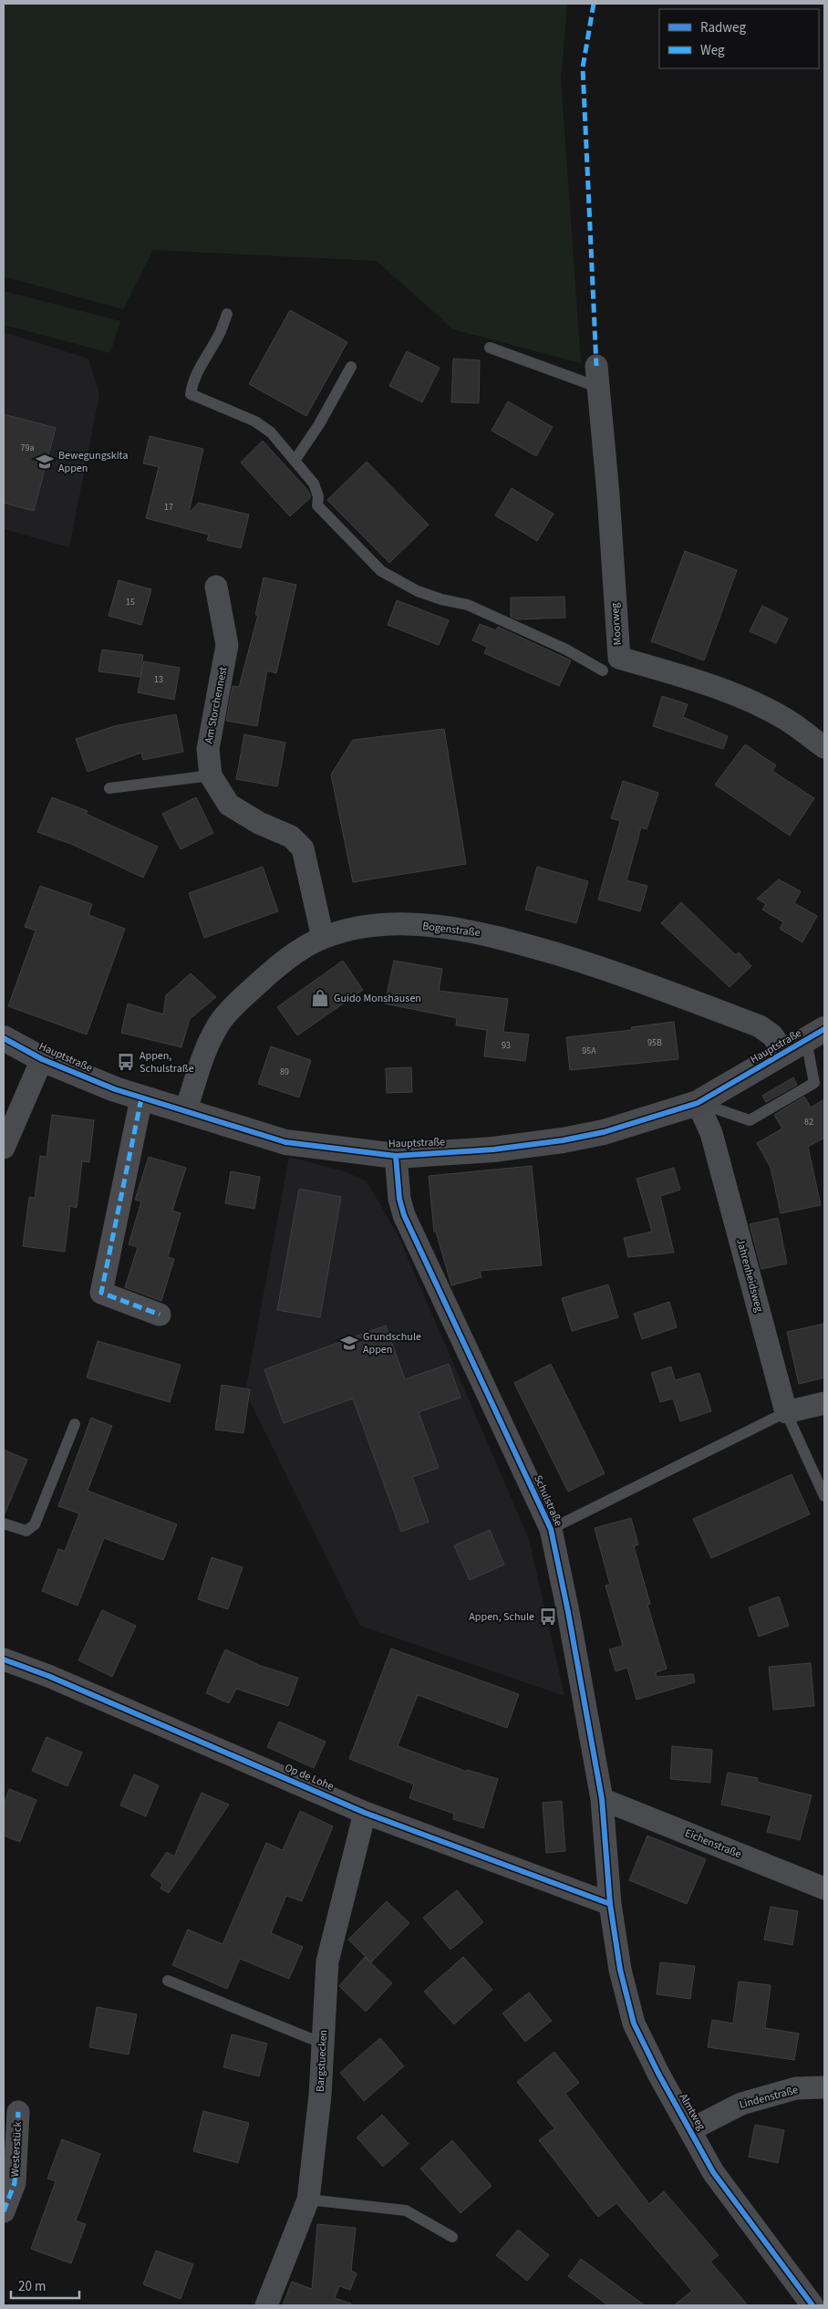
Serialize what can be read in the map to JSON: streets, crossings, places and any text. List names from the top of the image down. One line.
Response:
{"streets":{"main road":["Hauptstraße"],"street":["Moorweg","Am Storchennest","Bogenstraße","Jahrenheidsweg","Schulstraße","Op de Lohe","Eichenstraße","Bargstuecken","Lindenstraße","Almtweg","Westerstück"]},"crossings":[["Am Storchennest","Bogenstraße"],["Bogenstraße","Hauptstraße"],["Hauptstraße","Jahrenheidsweg"],["Hauptstraße","Schulstraße"],["Schulstraße","Op de Lohe"],["Schulstraße","Eichenstraße"],["Schulstraße","Almtweg"],["Op de Lohe","Bargstuecken"],["Op de Lohe","Almtweg"],["Lindenstraße","Almtweg"]],"places":{"school or university":["Bewegungskita Appen","Grundschule Appen"],"shop":["Guido Monshausen"],"bus stop":["Appen, Schulstraße","Appen, Schule"]},"house_numbers":["79a","17","15","13","95B","93","95A","89","82"],"legend":["Radweg","Weg"],"scale_bar":"20 m"}
